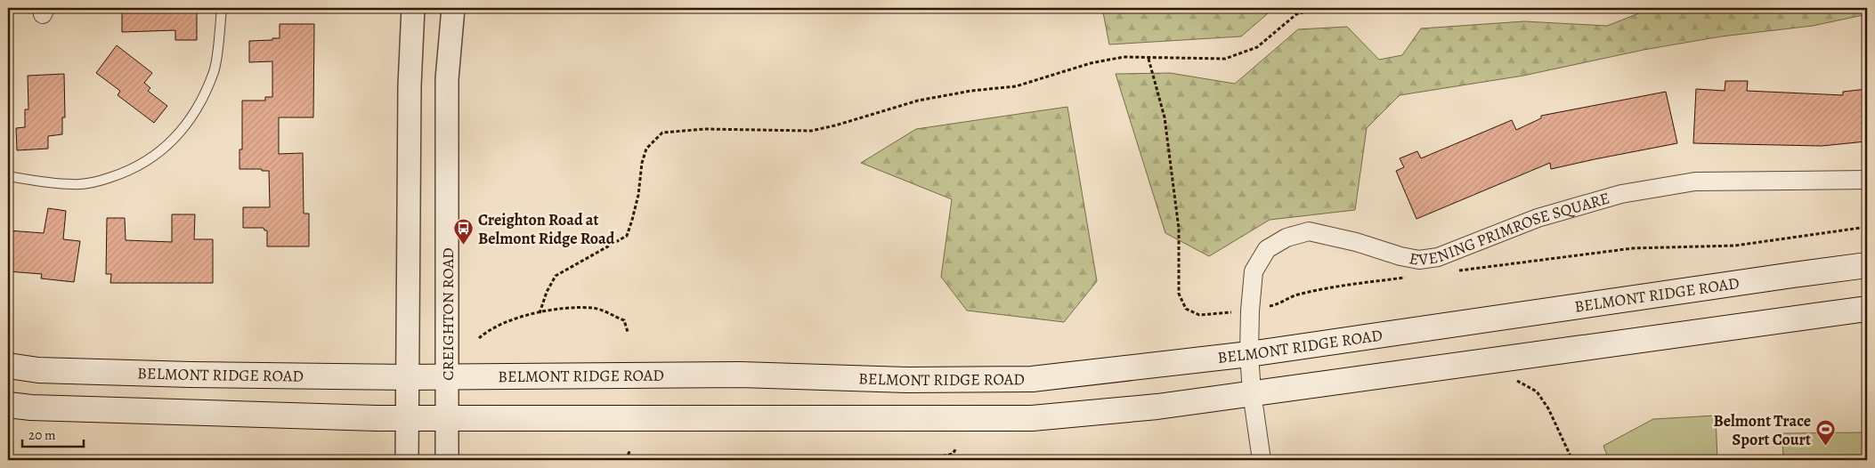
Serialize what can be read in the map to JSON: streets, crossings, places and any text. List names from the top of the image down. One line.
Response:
{"streets":{"main road":["BELMONT RIDGE ROAD"],"street":["EVENING PRIMROSE SQUARE","CREIGHTON ROAD"]},"crossings":[["EVENING PRIMROSE SQUARE","BELMONT RIDGE ROAD"],["BELMONT RIDGE ROAD","CREIGHTON ROAD"]],"places":{"bus stop":["Creighton Road at Belmont Ridge Road"],"sports":["Belmont Trace Sport Court"]},"scale_bar":"20 m"}
